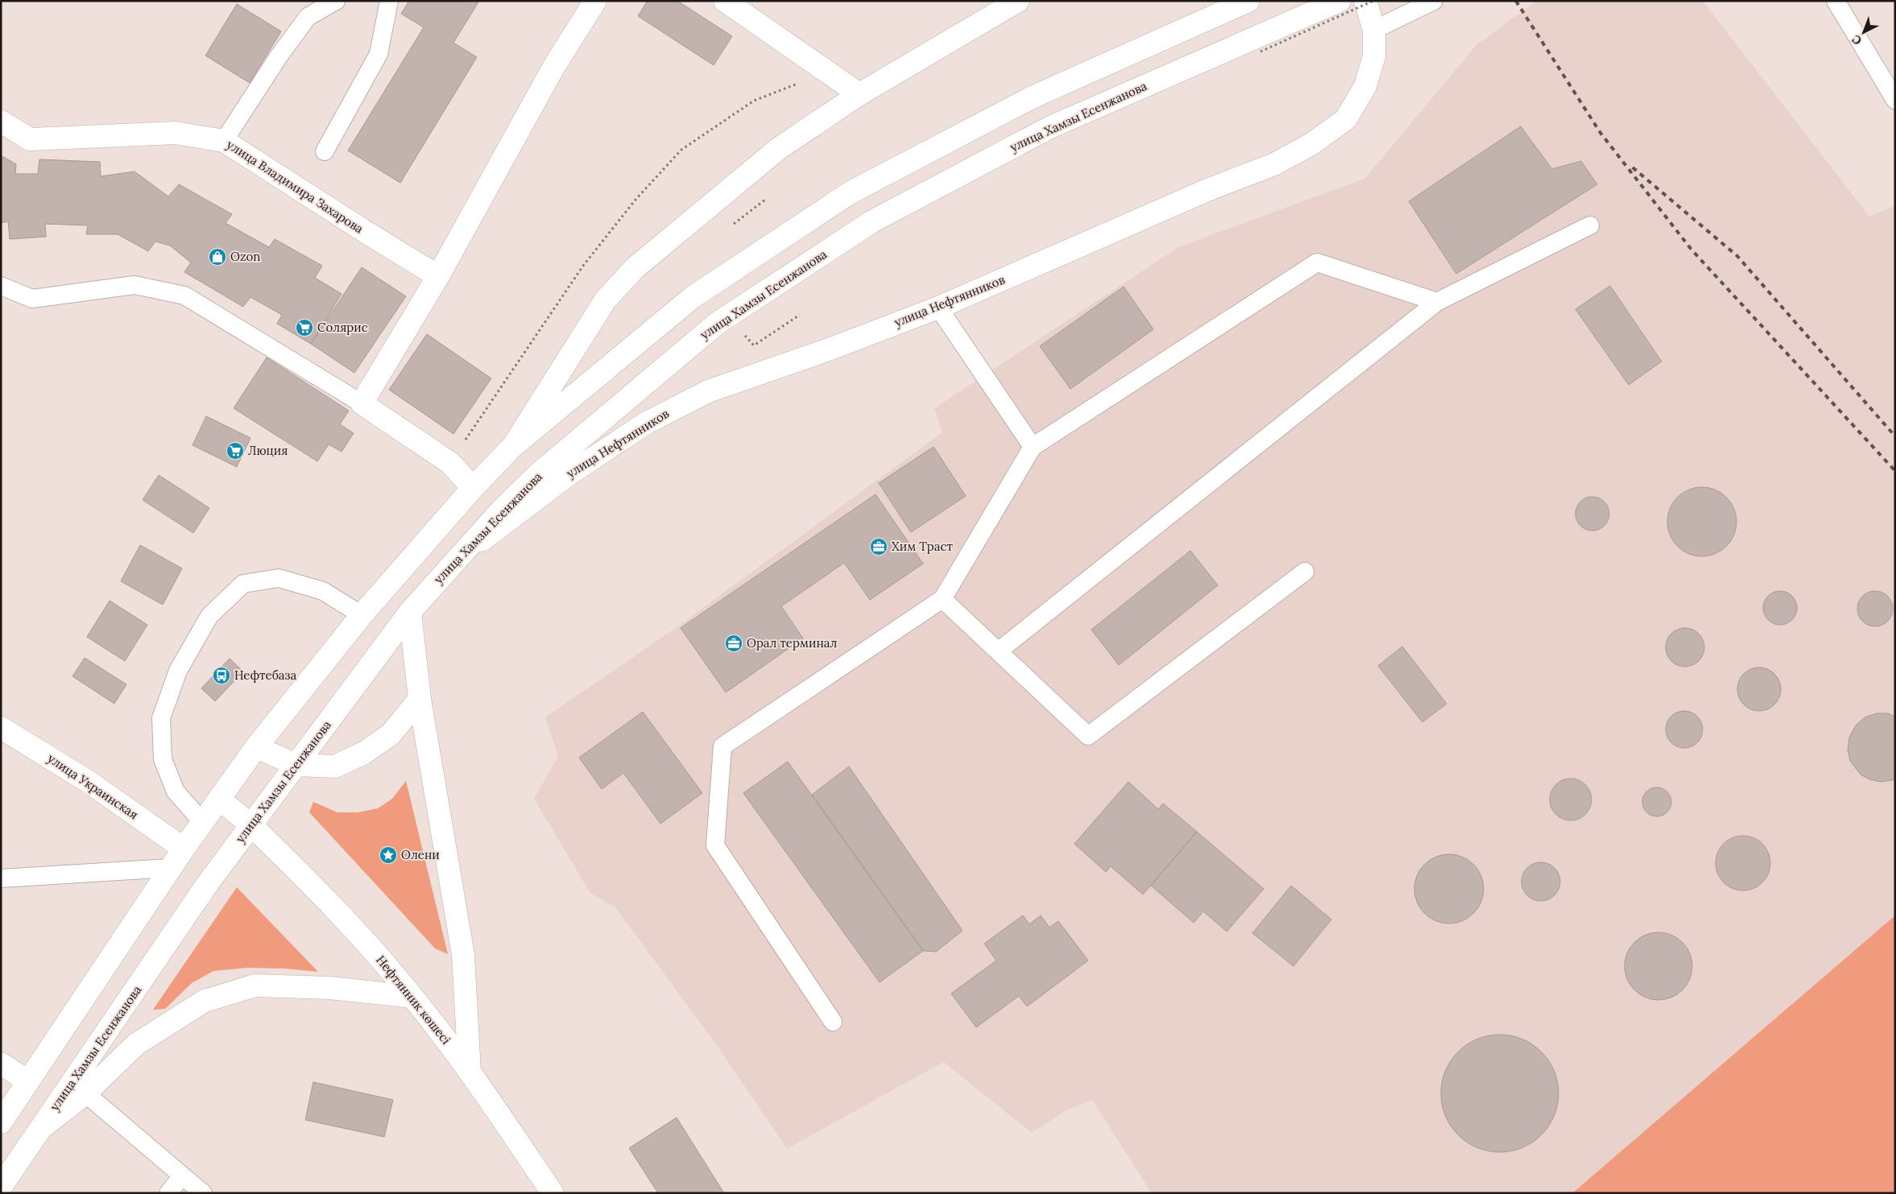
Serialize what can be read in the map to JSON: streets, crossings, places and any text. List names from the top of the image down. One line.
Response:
{"streets":{"main road":["улица Хамзы Есенжанова","улица Владимира Захарова","улица Нефтянников","улица Украинская","Нефтянник көшесі"]},"crossings":[["улица Хамзы Есенжанова","улица Нефтянников"],["улица Хамзы Есенжанова","Нефтянник көшесі"]],"places":{"shop":["Ozon"],"supermarket":["Солярис","Люция"],"office":["Хим Траст","Орал терминал"],"bus stop":["Нефтебаза"],"place":["Олени"]},"north":"bottom left"}
